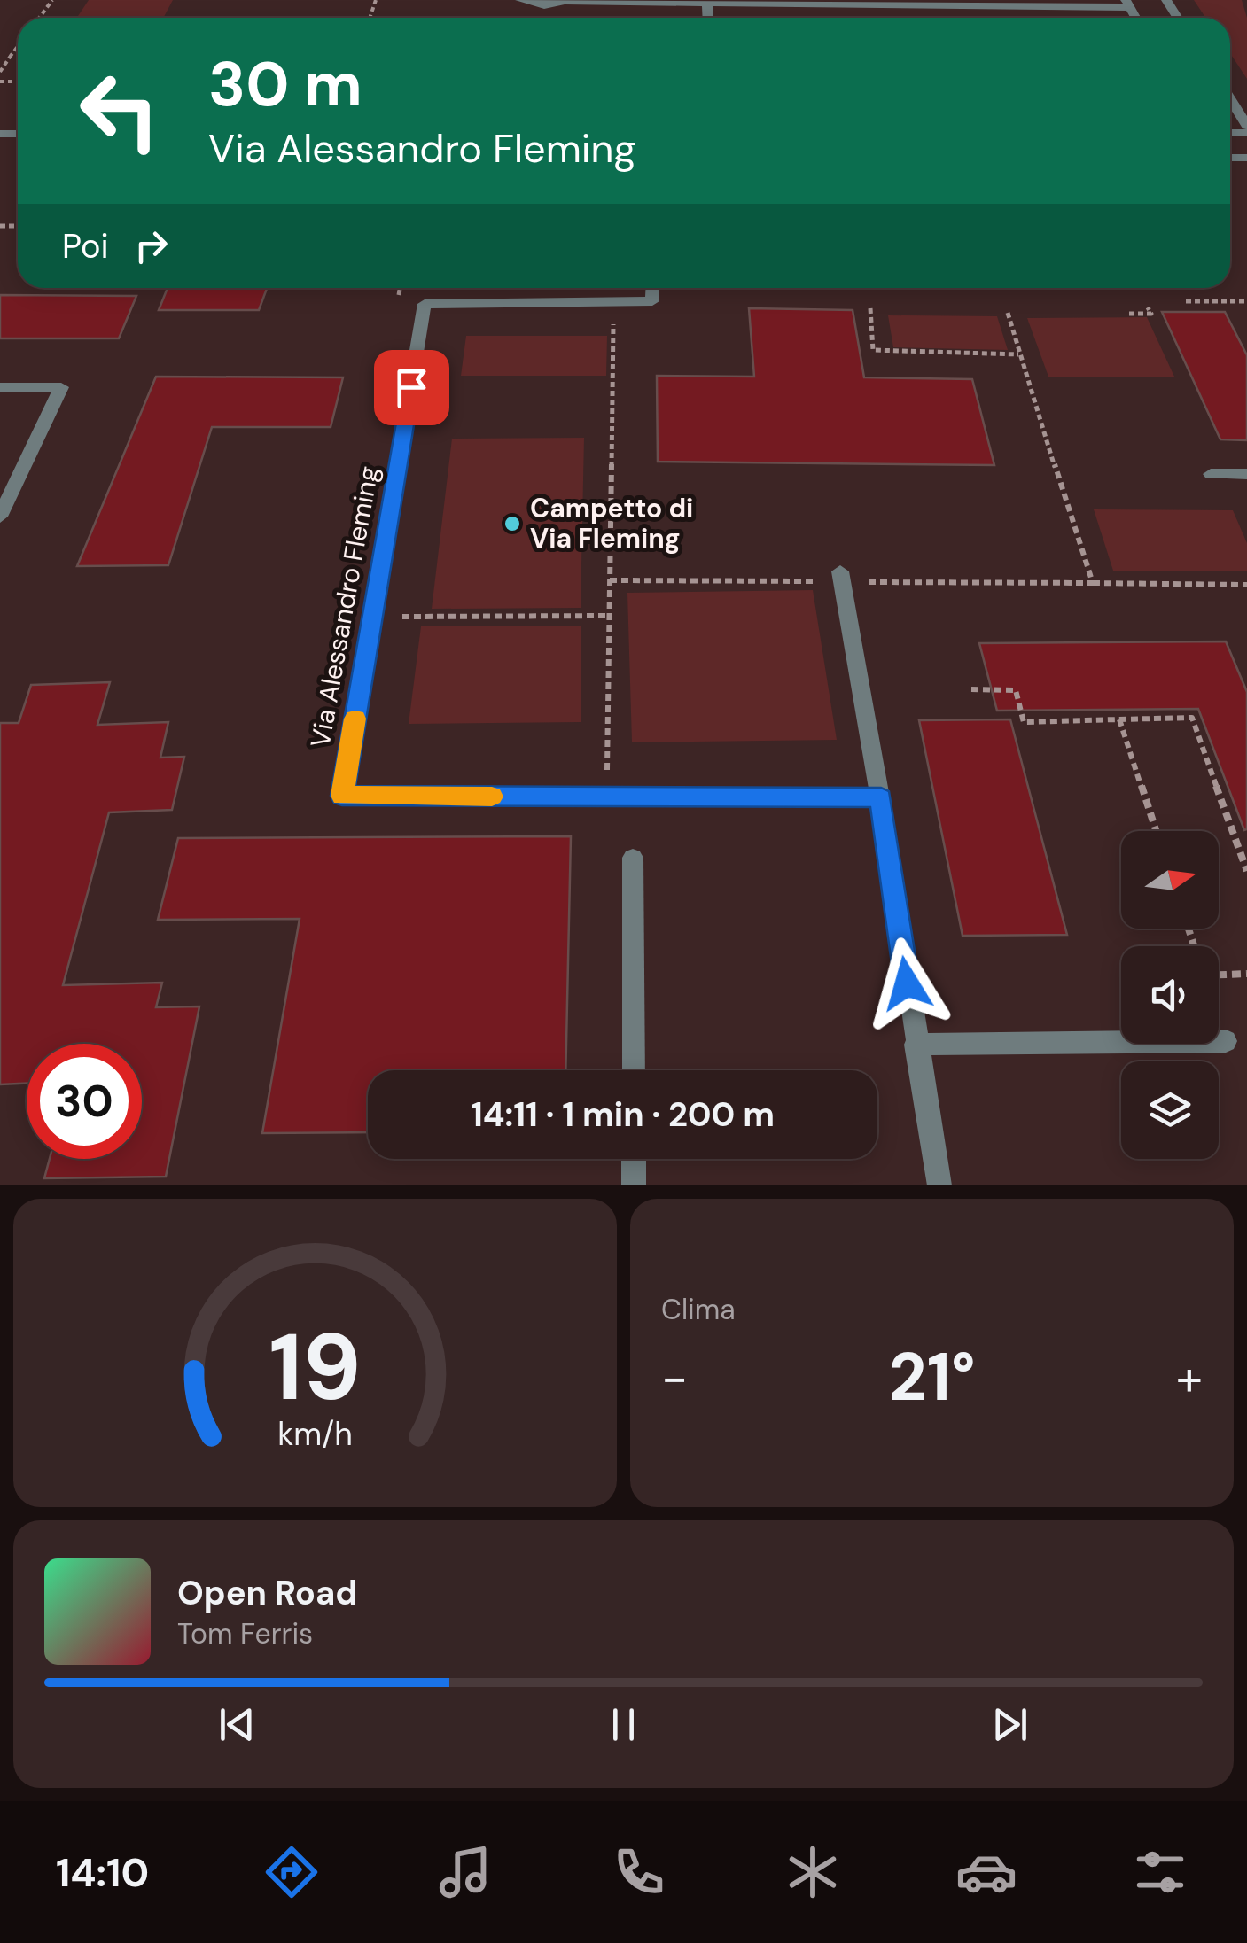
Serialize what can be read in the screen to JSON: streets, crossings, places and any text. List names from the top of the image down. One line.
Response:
{"streets":{"street":["Via Alessandro Fleming"]},"places":["Campetto di Via Fleming"],"north":"right","page":{"turn":["30 m","Via Alessandro Fleming"],"then":"Poi","limit":"30","trip":"14:11 · 1 min · 200 m","tile":"Clima","heat":["−","21°","+"],"song":["Open Road","Tom Ferris"],"tabs":"14:10","gauge":["19","km/h"]}}
